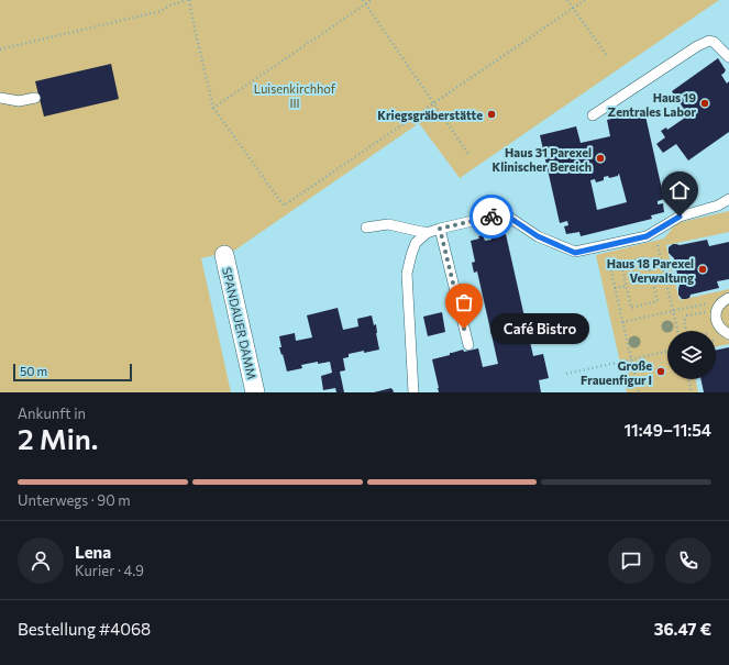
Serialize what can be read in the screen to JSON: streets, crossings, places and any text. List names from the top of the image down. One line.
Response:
{"streets":{"street":["SPANDAUER DAMM"]},"parks":["Luisenkirchhof III"],"places":["Haus 19 Zentrales Labor","Kriegsgräberstätte","Haus 31 Parexel Klinischer Bereich","Haus 18 Parexel Verwaltung","Café Bistro","Große Frauenfigur I"],"scale_bar":"50 m","page":{"bubble":"Café Bistro","scale":"50 m","heading":["2 Min.","Ankunft in","11:49–11:54"],"panel":["Lena","Kurier · 4.9","Bestellung #4068","36.47 €"],"bar":"Unterwegs · 90 m"}}
